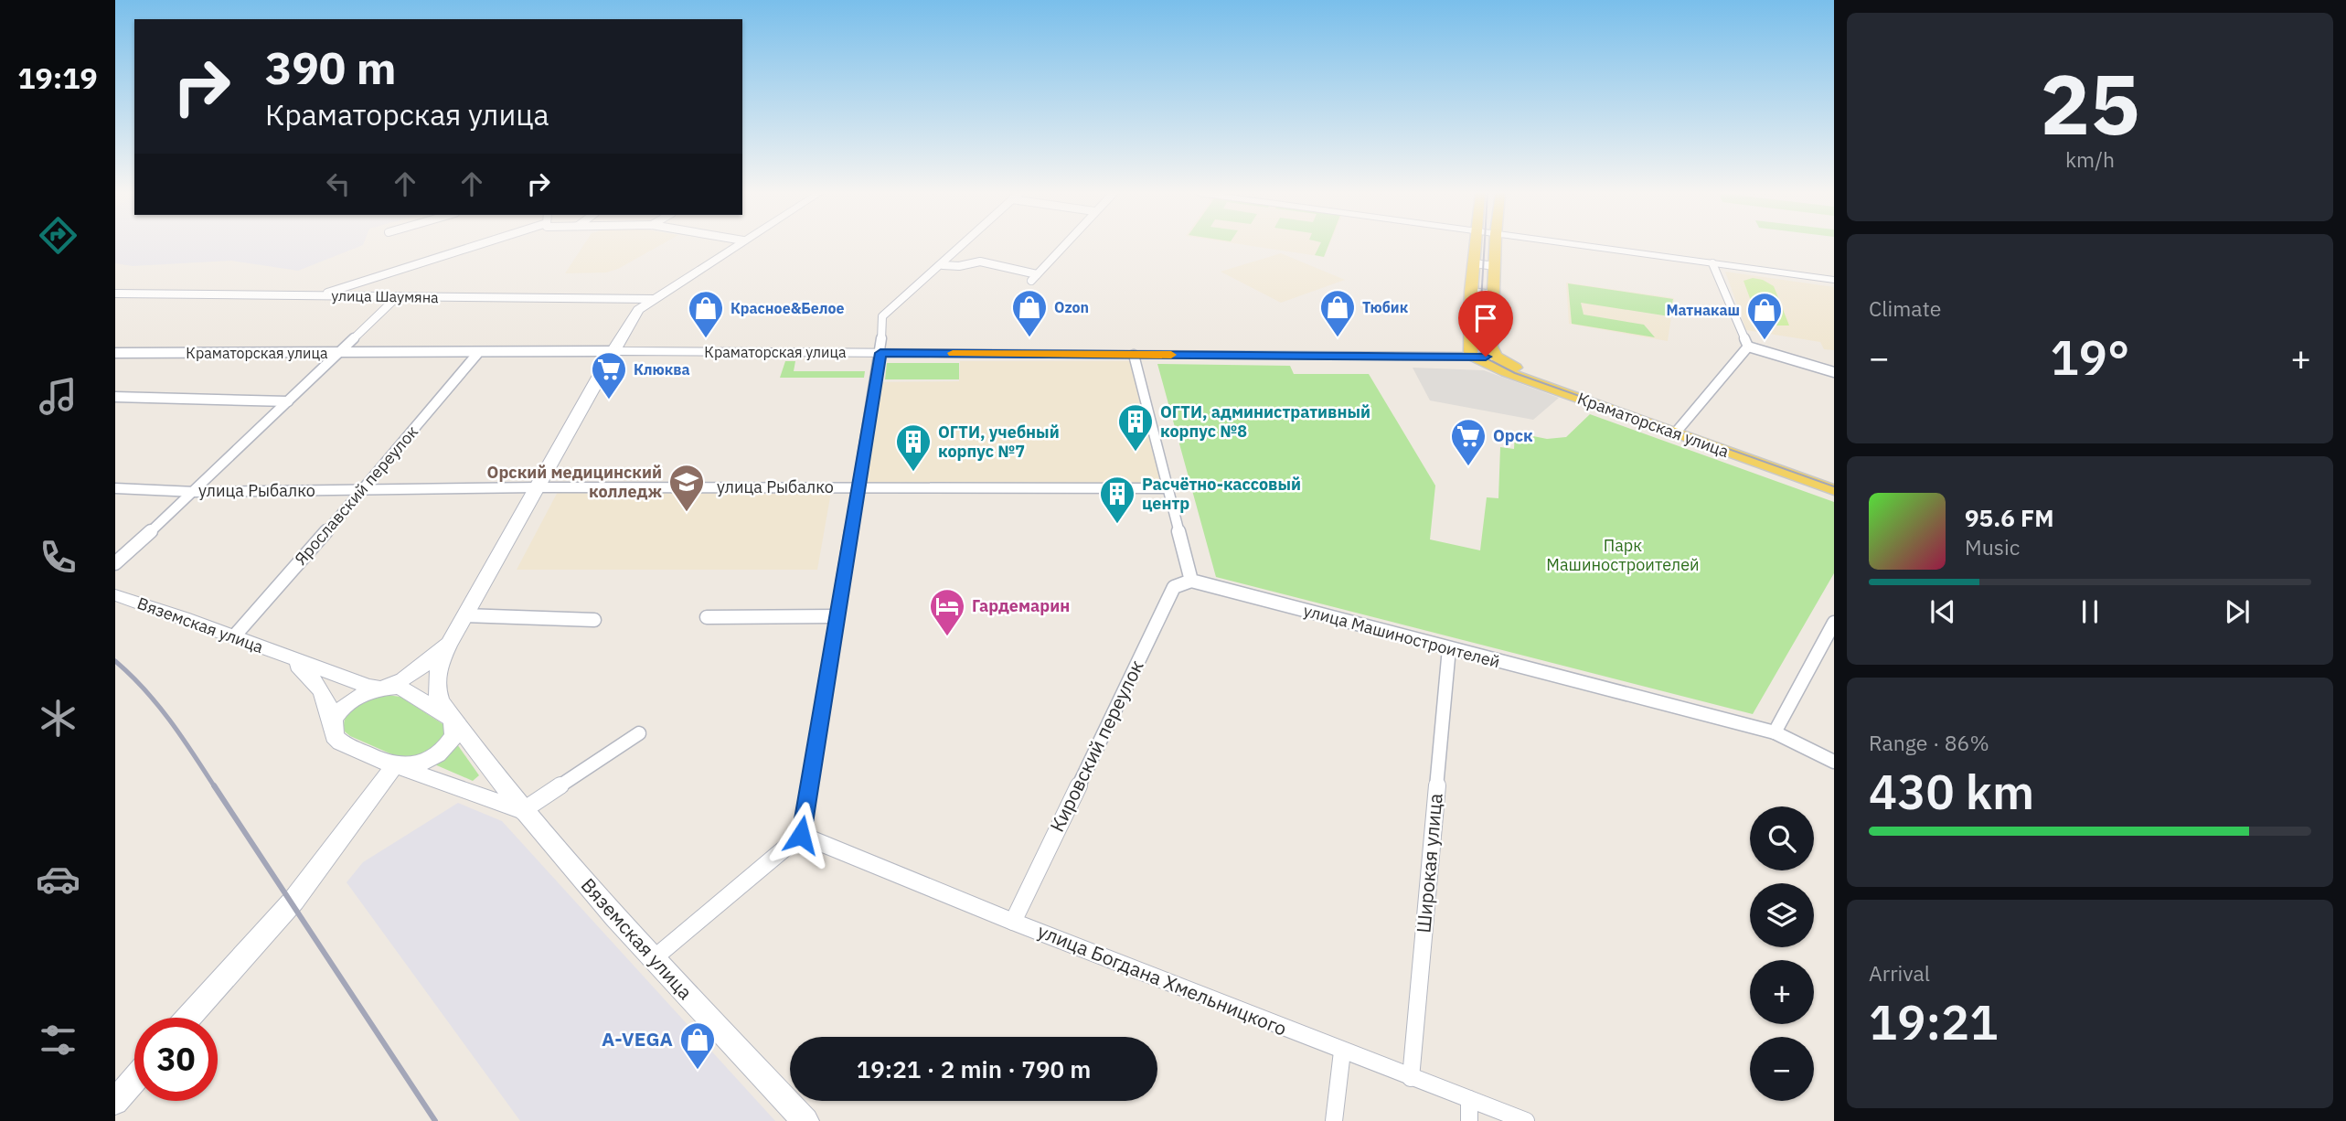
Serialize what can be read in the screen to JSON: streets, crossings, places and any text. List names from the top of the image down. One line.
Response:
{"streets":{"main road":["Краматорская улица","Вяземская улица"],"street":["улица Шаумяна","улица Рыбалко","Ярославский переулок","улица Машиностроителей","Кировский переулок","Широкая улица","улица Богдана Хмельницкого"]},"crossings":[["Краматорская улица","Ярославский переулок"],["улица Рыбалко","Ярославский переулок"],["Ярославский переулок","Вяземская улица"],["улица Машиностроителей","Кировский переулок"],["улица Машиностроителей","Широкая улица"],["Кировский переулок","улица Богдана Хмельницкого"],["Широкая улица","улица Богдана Хмельницкого"]],"parks":["Парк Машиностроителей"],"places":{"shop":["Ozon","Тюбик","Красное&Белое","Матнакаш","A-VEGA"],"supermarket":["Клюква","Орск"],"building":["ОГТИ, административный корпус №8","ОГТИ, учебный корпус №7","Расчётно-кассовый центр"],"school or university":["Орский медицинский колледж"],"hotel":["Гардемарин"]},"page":{"tabs":"19:19","tile":[["25","km/h"],"Climate",["Range · 86%","430 km"],["Arrival","19:21"]],"turn":["390 m","Краматорская улица"],"heat":["−","19°","+"],"song":["95.6 FM","Music"],"map_buttons":["+","−"],"limit":"30","trip":"19:21 · 2 min · 790 m"}}
